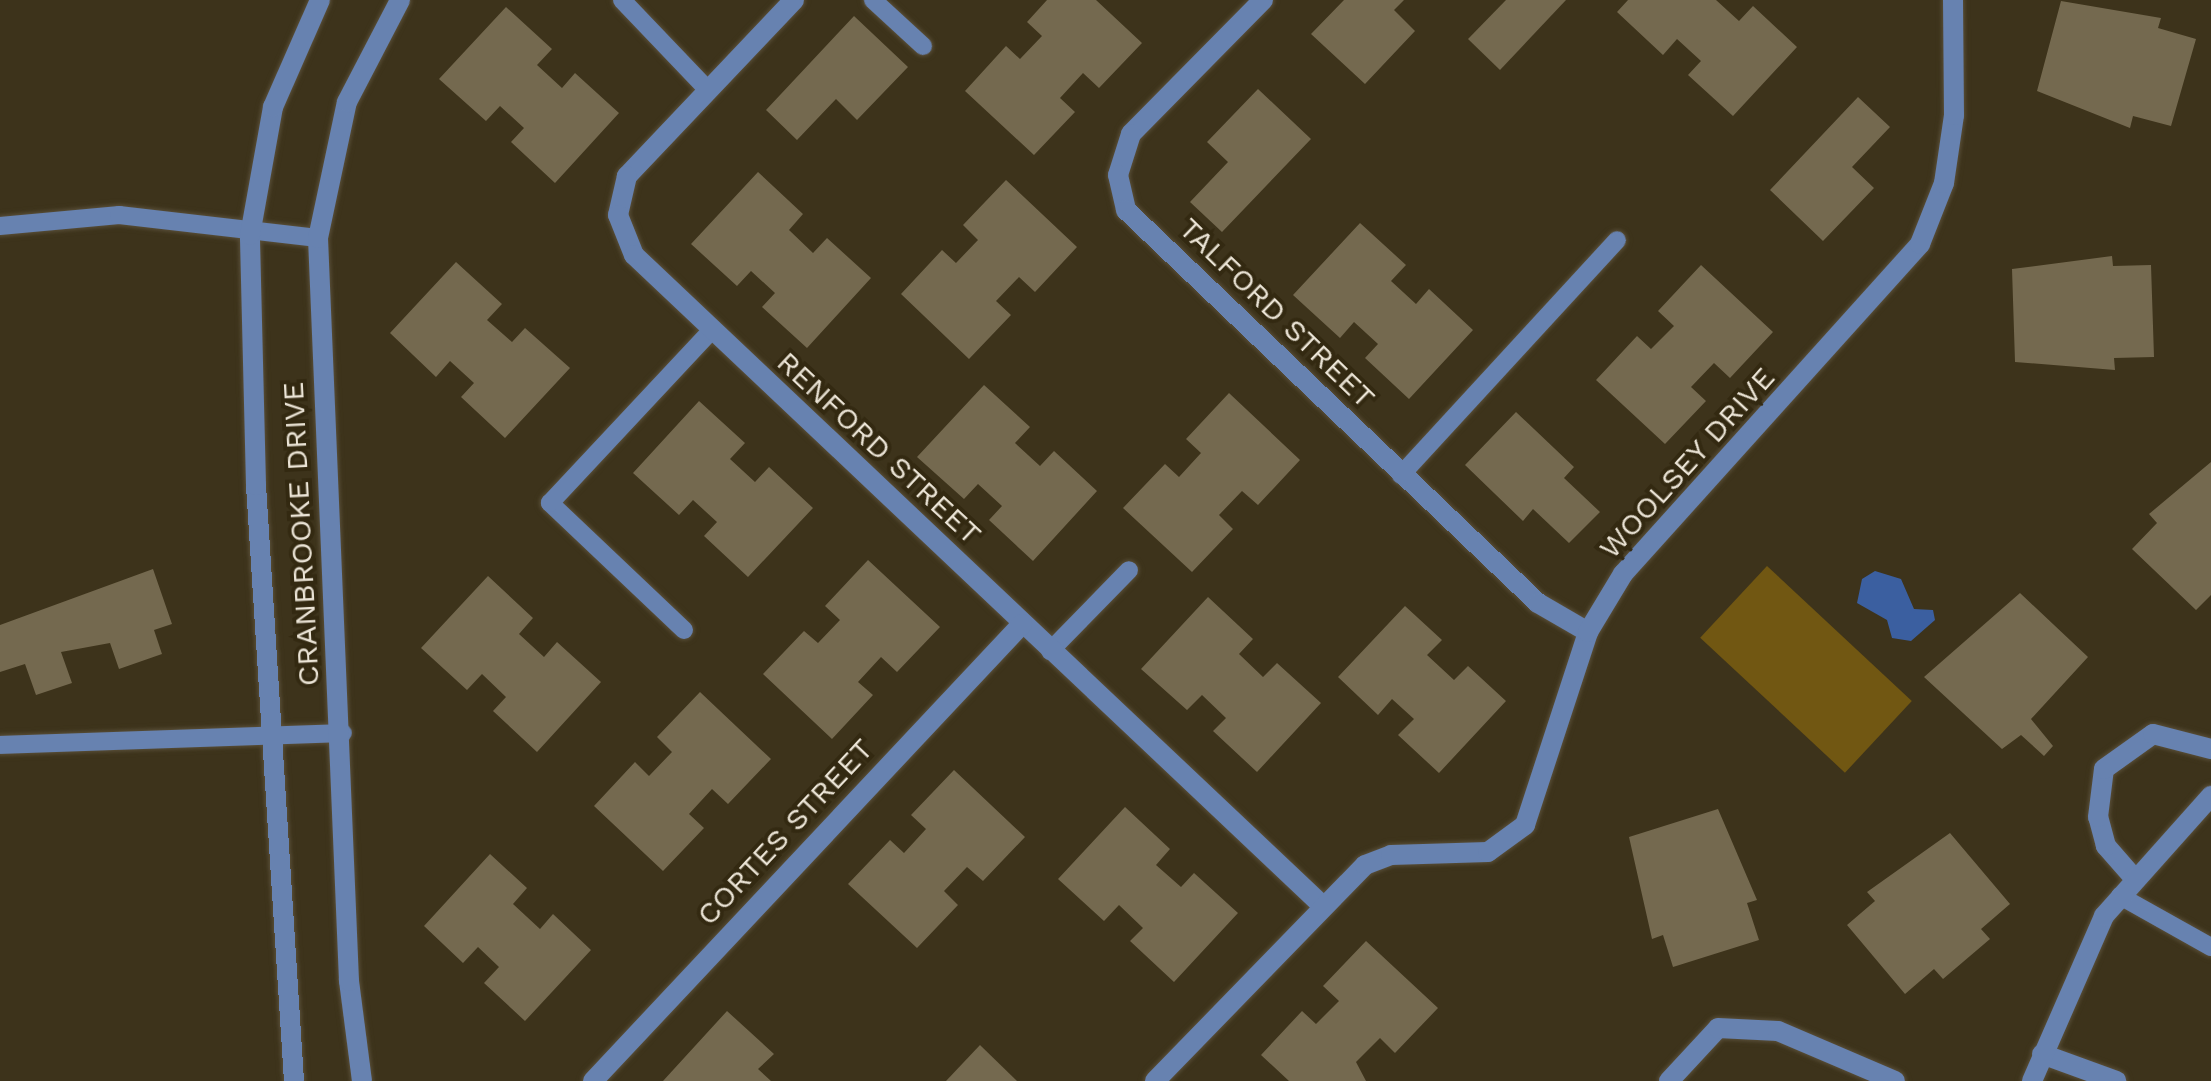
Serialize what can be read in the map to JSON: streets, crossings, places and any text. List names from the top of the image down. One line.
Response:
{"streets":{"street":["TALFORD STREET","RENFORD STREET","WOOLSEY DRIVE","CRANBROOKE DRIVE","CORTES STREET"]},"crossings":[["TALFORD STREET","WOOLSEY DRIVE"],["RENFORD STREET","WOOLSEY DRIVE"],["RENFORD STREET","CORTES STREET"]]}
